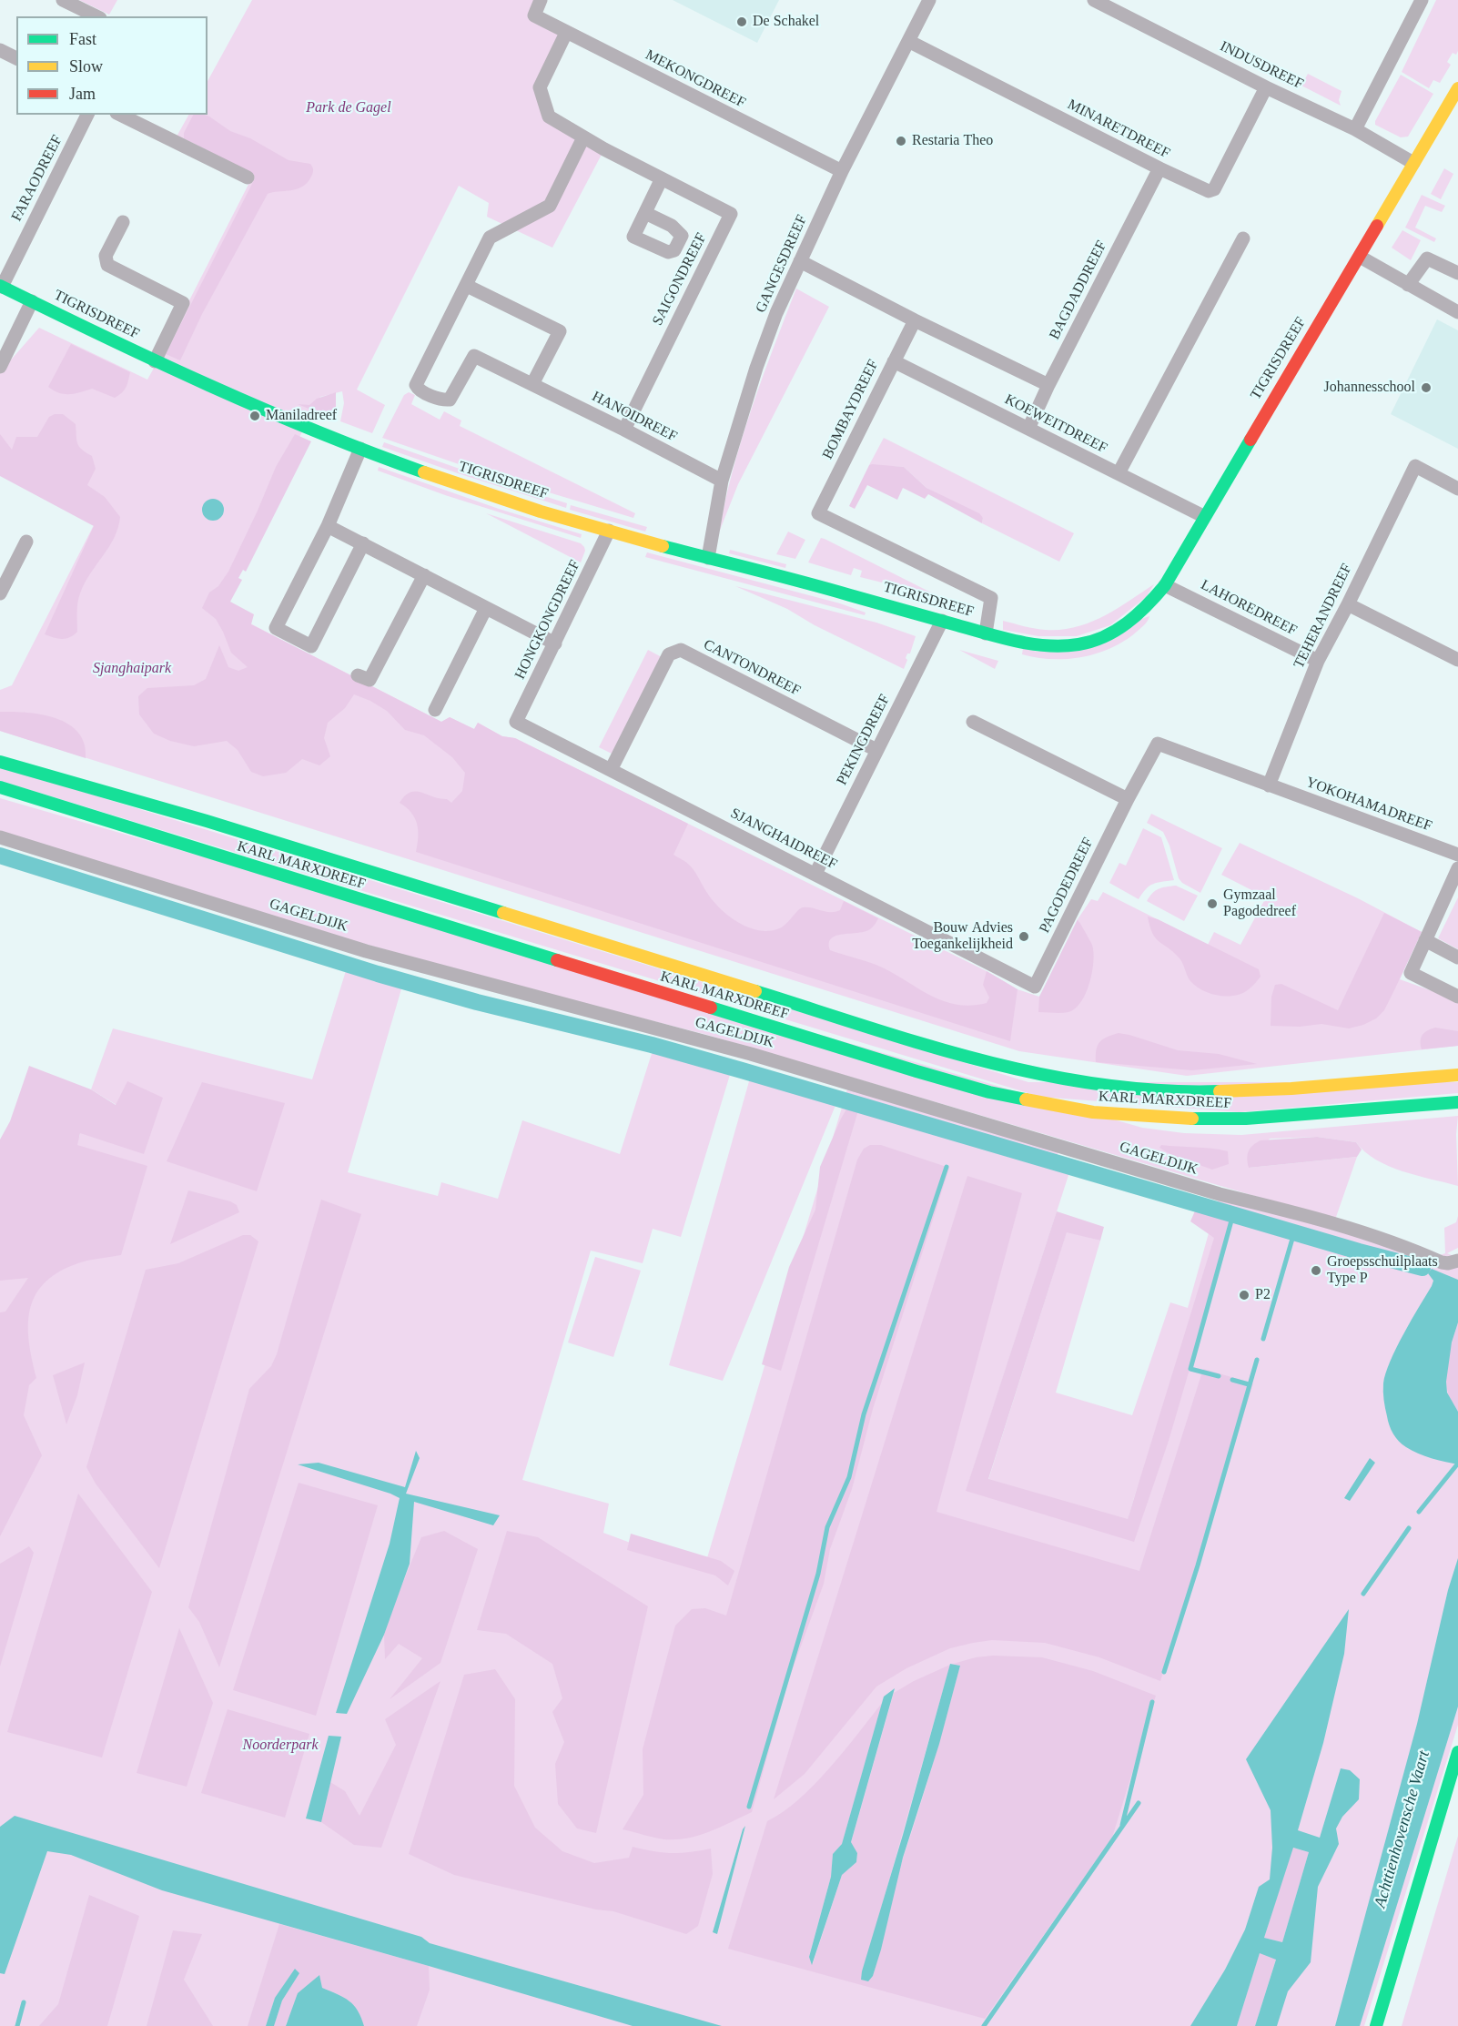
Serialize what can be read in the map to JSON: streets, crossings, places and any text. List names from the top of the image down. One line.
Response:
{"streets":{"main road":["TIGRISDREEF","KARL MARXDREEF"],"street":["INDUSDREEF","MEKONGDREEF","MINARETDREEF","FARAODREEF","GANGESDREEF","SAIGONDREEF","BAGDADDREEF","BOMBAYDREEF","HANOIDREEF","KOEWEITDREEF","LAHOREDREEF","TEHERANDREEF","HONGKONGDREEF","CANTONDREEF","PEKINGDREEF","YOKOHAMADREEF","SJANGHAIDREEF","PAGODEDREEF","GAGELDIJK"]},"crossings":[["INDUSDREEF","MINARETDREEF"],["INDUSDREEF","TIGRISDREEF"],["MEKONGDREEF","GANGESDREEF"],["MEKONGDREEF","SAIGONDREEF"],["MINARETDREEF","GANGESDREEF"],["MINARETDREEF","BAGDADDREEF"],["FARAODREEF","TIGRISDREEF"],["GANGESDREEF","TIGRISDREEF"],["GANGESDREEF","HANOIDREEF"],["GANGESDREEF","KOEWEITDREEF"],["SAIGONDREEF","HANOIDREEF"],["BAGDADDREEF","KOEWEITDREEF"],["TIGRISDREEF","BOMBAYDREEF"],["TIGRISDREEF","KOEWEITDREEF"],["TIGRISDREEF","LAHOREDREEF"],["TIGRISDREEF","HONGKONGDREEF"],["TIGRISDREEF","PEKINGDREEF"],["BOMBAYDREEF","KOEWEITDREEF"],["LAHOREDREEF","TEHERANDREEF"],["TEHERANDREEF","YOKOHAMADREEF"],["TEHERANDREEF","PAGODEDREEF"],["HONGKONGDREEF","SJANGHAIDREEF"],["CANTONDREEF","PEKINGDREEF"],["CANTONDREEF","SJANGHAIDREEF"],["PEKINGDREEF","SJANGHAIDREEF"],["YOKOHAMADREEF","PAGODEDREEF"],["SJANGHAIDREEF","PAGODEDREEF"]],"water":["Achttienhovensche Vaart"],"parks":["Park de Gagel","Sjanghaipark","Noorderpark"],"places":["De Schakel","Restaria Theo","Johannesschool","Maniladreef","Gymzaal Pagodedreef","Bouw Advies Toegankelijkheid","Groepsschuilplaats Type P","P2"],"legend":["Fast","Slow","Jam"]}
